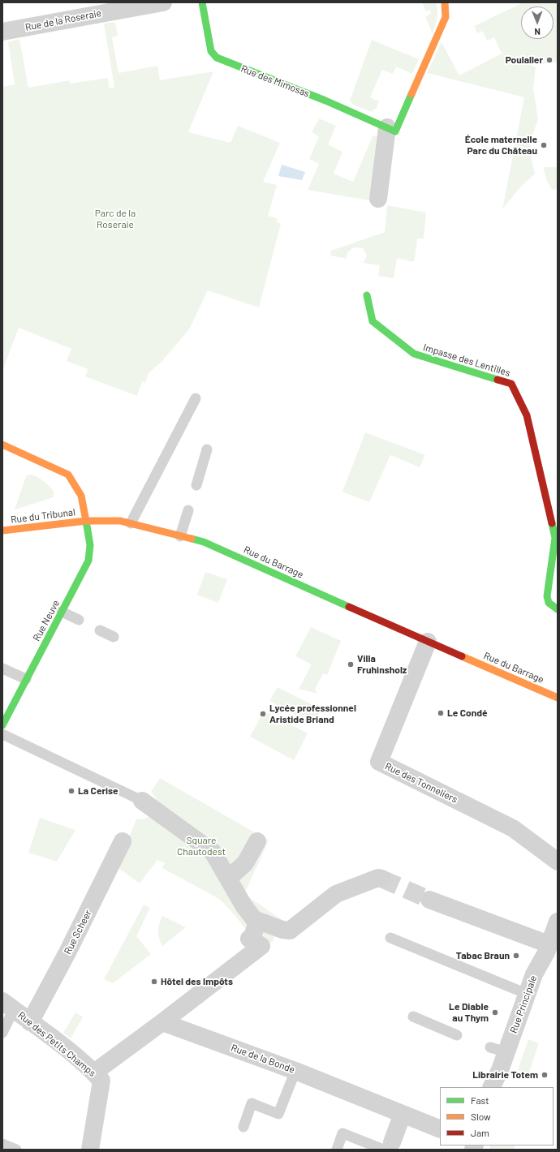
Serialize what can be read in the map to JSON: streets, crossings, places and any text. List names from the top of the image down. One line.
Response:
{"streets":{"street":["Rue de la Roseraie","Rue des Mimosas","Impasse des Lentilles","Rue du Tribunal","Rue du Barrage","Rue Neuve","Rue des Tonneliers","Rue Scheer","Rue Principale","Rue des Petits Champs","Rue de la Bonde"]},"crossings":[["Rue du Tribunal","Rue du Barrage"],["Rue du Tribunal","Rue Neuve"],["Rue du Barrage","Rue Neuve"],["Rue du Barrage","Rue des Tonneliers"],["Rue Scheer","Rue des Petits Champs"]],"parks":["Parc de la Roseraie","Square Chautodest"],"places":["Poulaller","École maternelle Parc du Château","Villa Fruhinsholz","Le Condé","Lycée professionnel Aristide Briand","La Cerise","Tabac Braun","Hôtel des Impôts","Le Diable au Thym","Librairie Totem"],"legend":["Fast","Slow","Jam"],"north":"bottom"}
